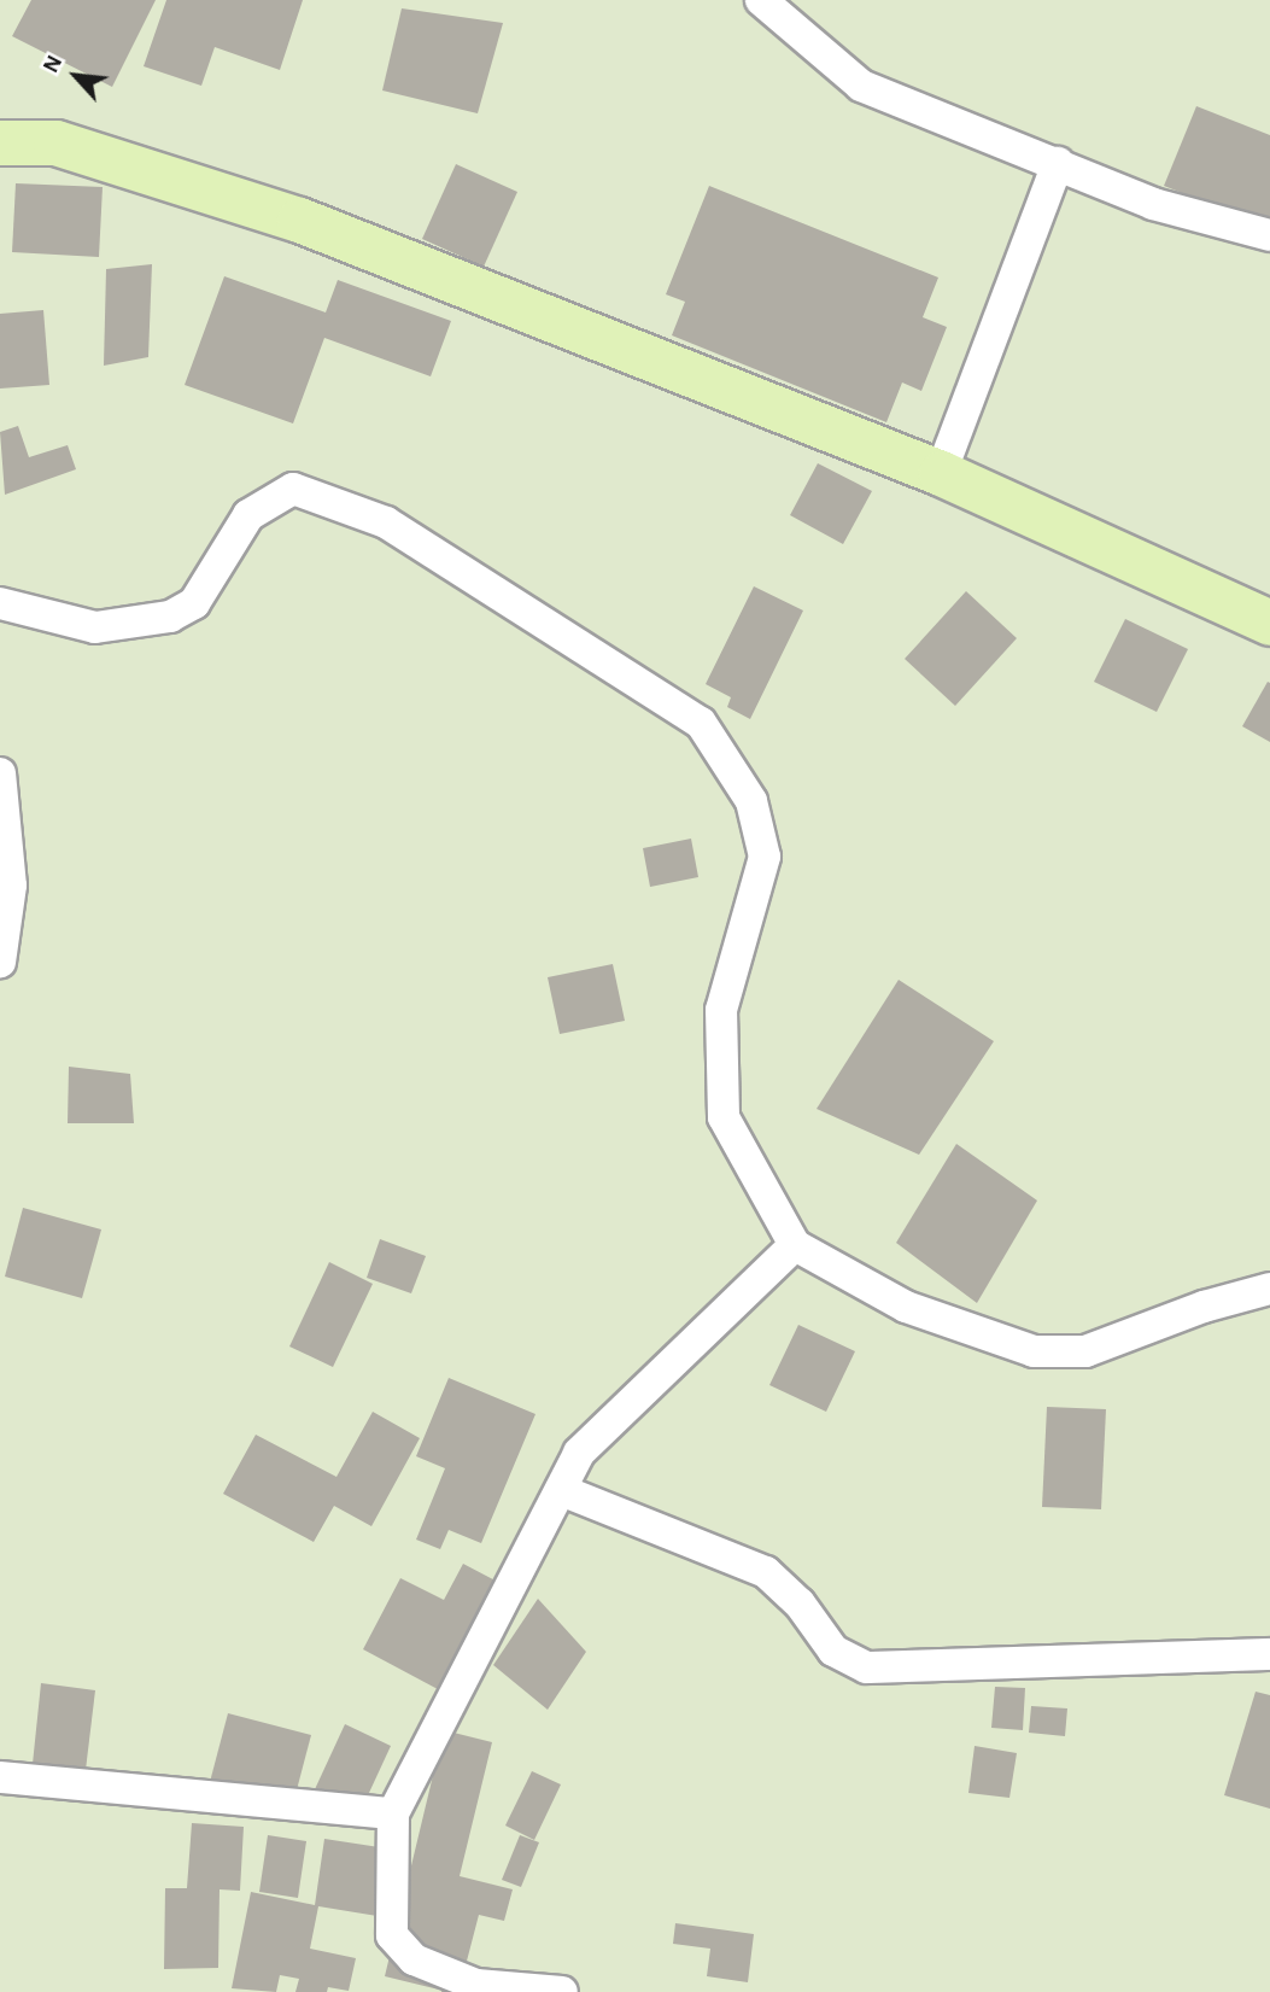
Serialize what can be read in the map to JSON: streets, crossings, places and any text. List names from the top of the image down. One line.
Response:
{"north":"top left"}
